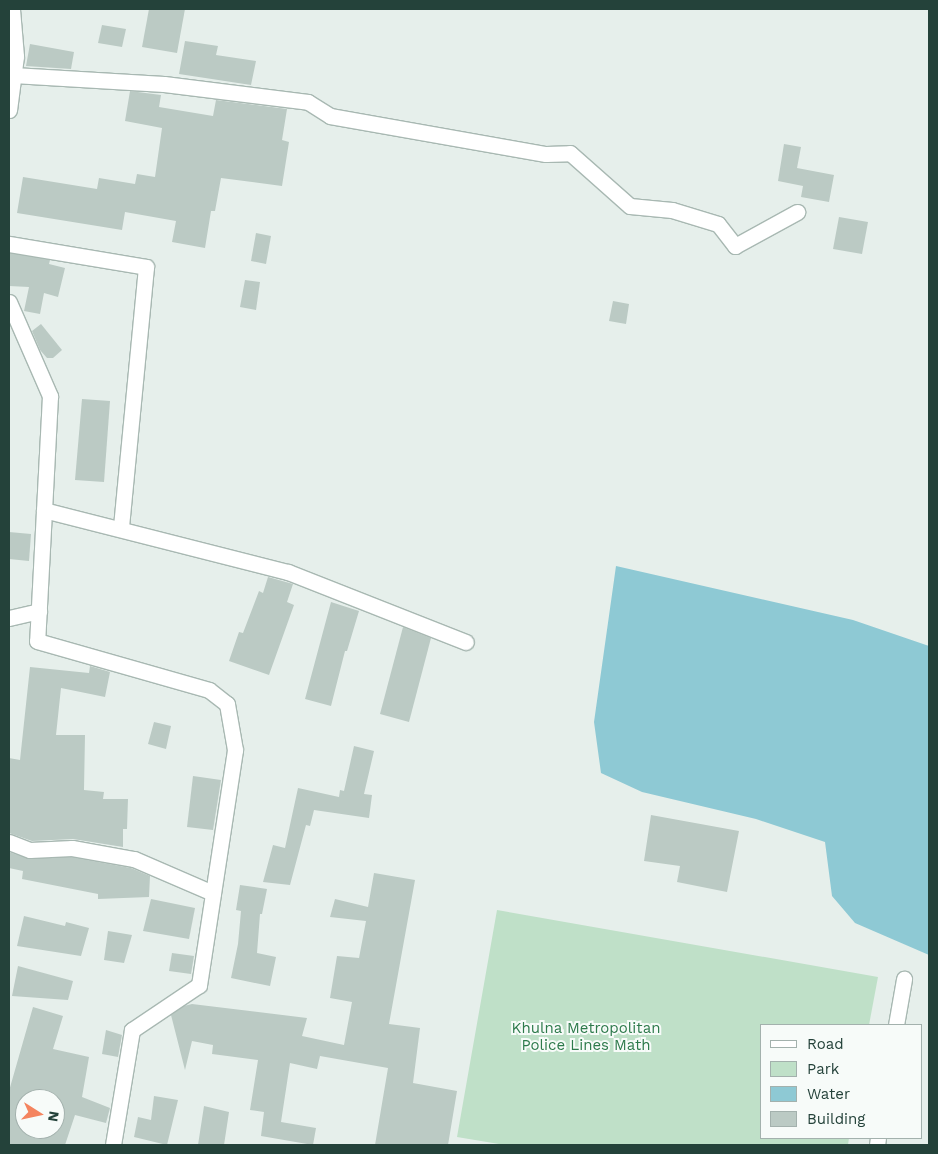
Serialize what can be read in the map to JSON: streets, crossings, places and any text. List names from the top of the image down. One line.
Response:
{"parks":["Khulna Metropolitan Police Lines Math"],"legend":["Road","Park","Water","Building"],"north":"right"}
